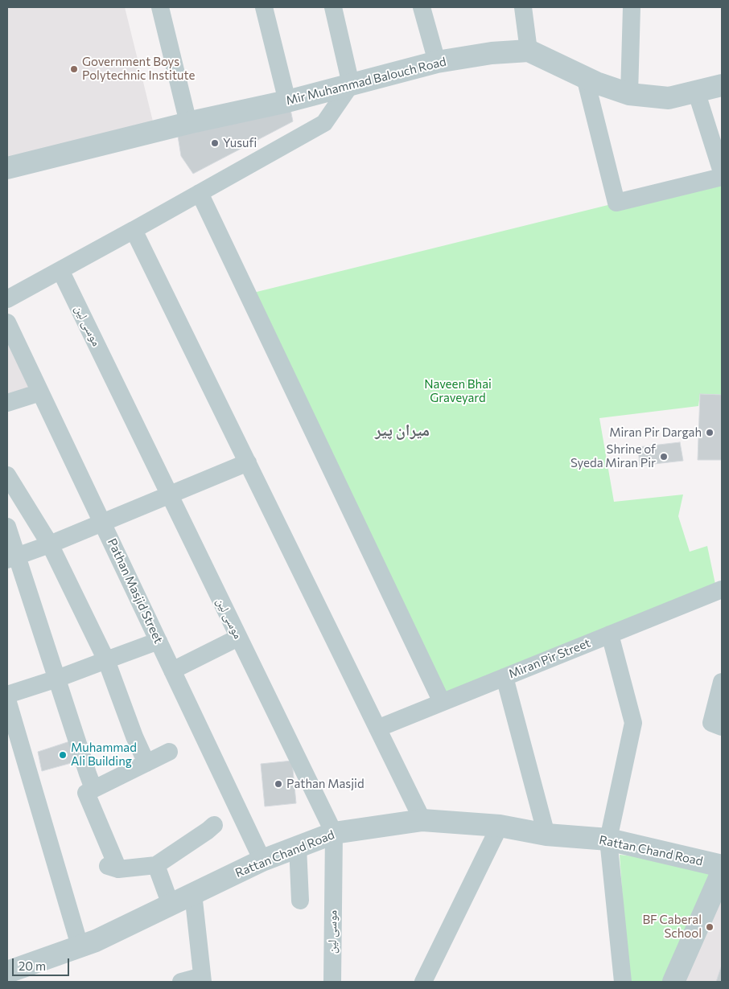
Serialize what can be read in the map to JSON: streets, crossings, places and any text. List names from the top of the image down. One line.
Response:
{"streets":{"street":["Mir Muhammad Balouch Road","موسی لین","Pathan Masjid Street","Miran Pir Street","Rattan Chand Road"]},"crossings":[["موسی لین","Rattan Chand Road"],["Pathan Masjid Street","Rattan Chand Road"]],"districts":["میران پیر"],"parks":["Naveen Bhai Graveyard"],"places":["Government Boys Polytechnic Institute","Yusufi","Miran Pir Dargah","Shrine of Syeda Miran Pir","Muhammad Ali Building","Pathan Masjid","BF Caberal School"],"scale_bar":"20 m"}
